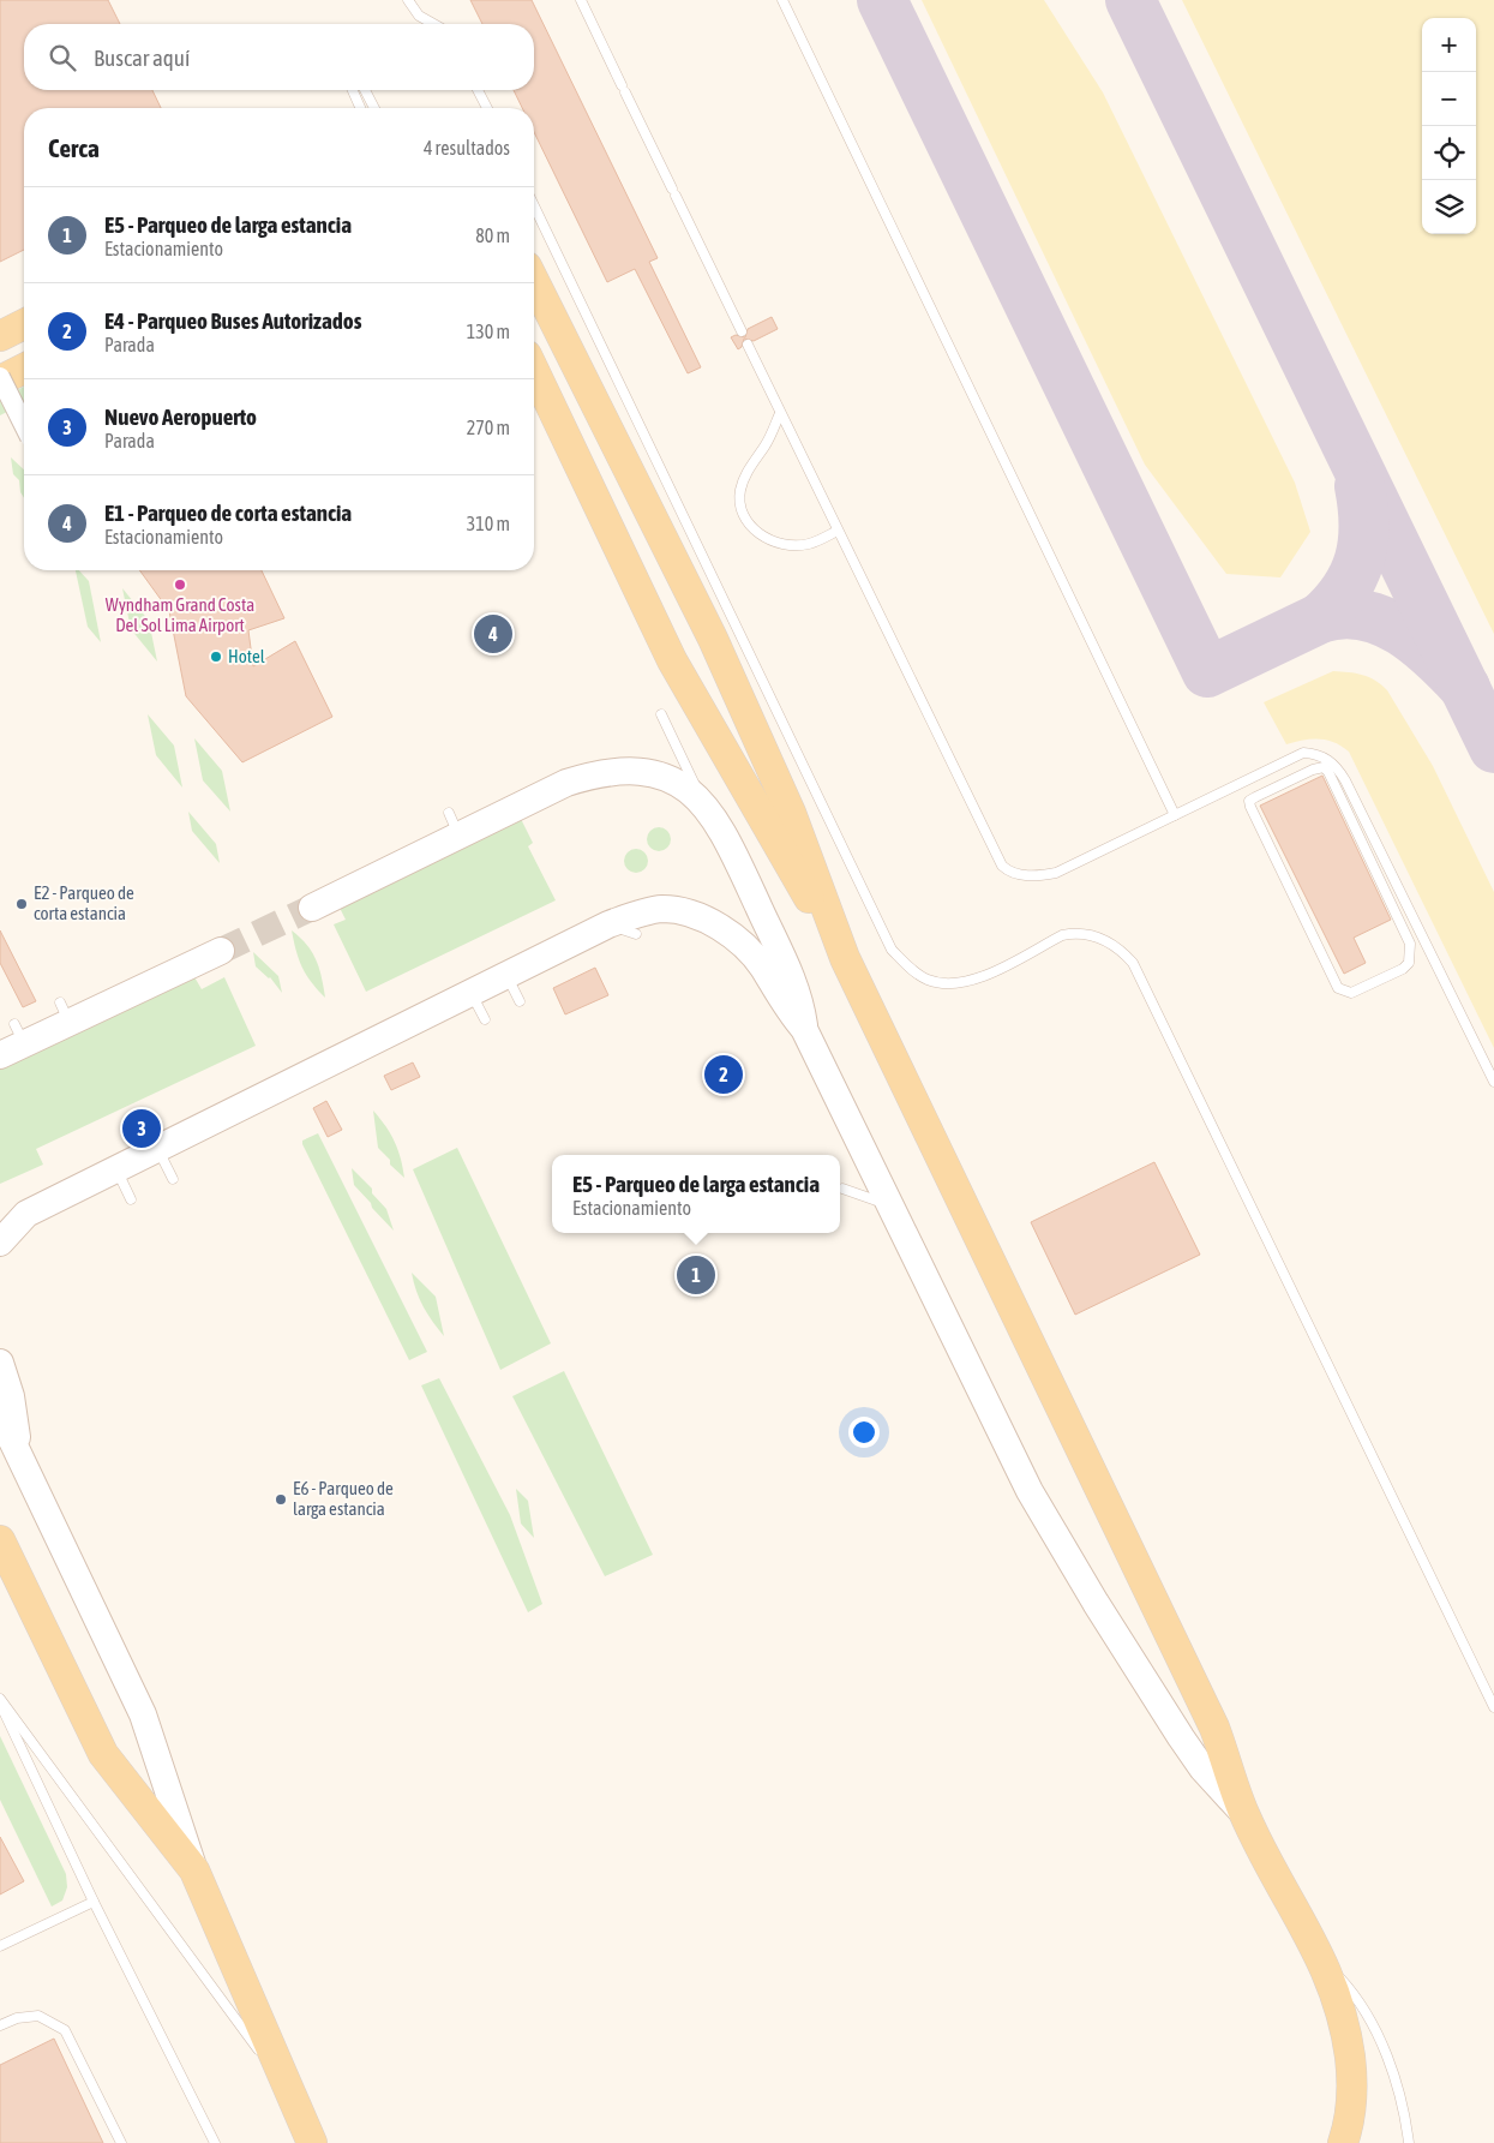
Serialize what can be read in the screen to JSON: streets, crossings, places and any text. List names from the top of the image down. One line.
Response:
{"places":["Wyndham Grand Costa Del Sol Lima Airport","Hotel","E2 - Parqueo de corta estancia","E6 - Parqueo de larga estancia"],"page":{"map_buttons":["+","−"],"search":"Buscar aquí","heading":["Cerca","4 resultados"],"list":[{"mark":"1","name":"E5 - Parqueo de larga estancia","note":"Estacionamiento","value":"80 m"},{"mark":"2","name":"E4 - Parqueo Buses Autorizados","note":"Parada","value":"130 m"},{"mark":"3","name":"Nuevo Aeropuerto","note":"Parada","value":"270 m"},{"mark":"4","name":"E1 - Parqueo de corta estancia","note":"Estacionamiento","value":"310 m"}],"pins":["4","2","3","1"],"popup":["E5 - Parqueo de larga estancia","Estacionamiento"]}}
